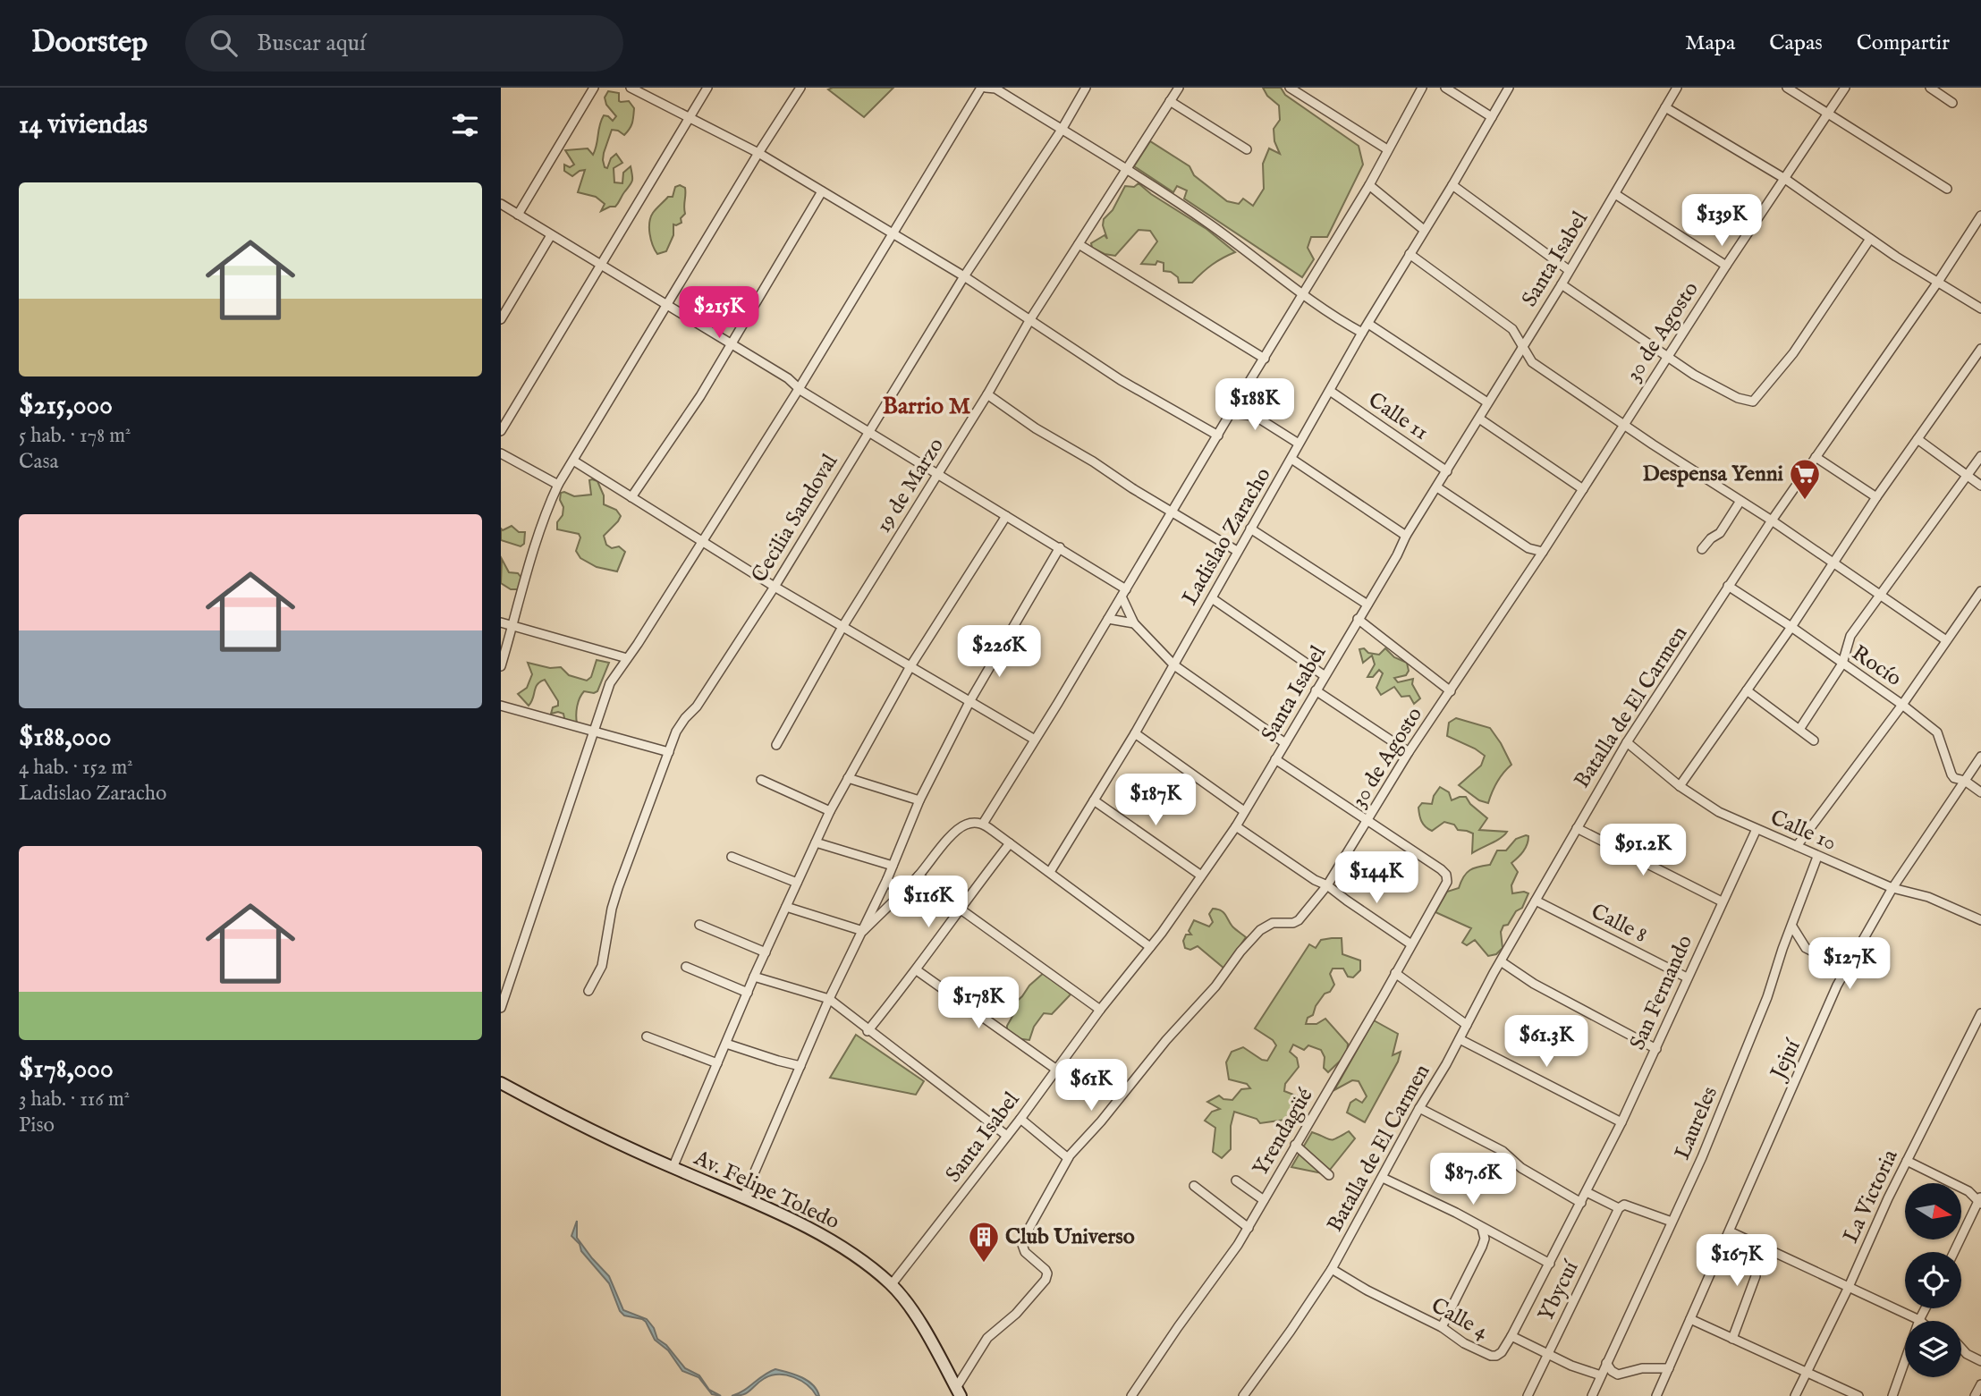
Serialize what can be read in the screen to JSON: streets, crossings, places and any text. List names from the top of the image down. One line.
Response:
{"streets":{"main road":["Av. Felipe Toledo"],"street":["Santa Isabel","30 de Agosto","Calle 11","19 de Marzo","Cecilia Sandoval","Ladislao Zaracho","Rocío","Batalla de El Carmen","Calle 10","Calle 8","San Fernando","Jejuí","Laureles","Yrendagüé","La Victoria","Ybycuí","Calle 4"]},"crossings":[["Santa Isabel","Calle 11"],["Santa Isabel","Av. Felipe Toledo"],["30 de Agosto","Yrendagüé"],["30 de Agosto","Av. Felipe Toledo"],["Calle 11","Ladislao Zaracho"],["Rocío","Batalla de El Carmen"],["Rocío","Jejuí"],["Batalla de El Carmen","Calle 10"],["Batalla de El Carmen","Calle 8"],["Batalla de El Carmen","Calle 4"],["Calle 10","San Fernando"],["Calle 10","Jejuí"],["Calle 10","Laureles"],["Calle 8","San Fernando"],["San Fernando","Calle 4"],["Laureles","Calle 4"],["Ybycuí","Calle 4"]],"districts":["Barrio M"],"places":{"supermarket":["Despensa Yenni"],"building":["Club Universo"]},"north":"right","page":{"header":"Doorstep","search":"Buscar aquí","nav":["Mapa","Capas","Compartir"],"heading":"14 viviendas","list":[{"name":"$215,000","note":"5 hab. · 178 m² · Casa"},{"name":"$188,000","note":"4 hab. · 152 m² · Ladislao Zaracho"},{"name":"$178,000","note":"3 hab. · 116 m² · Piso"}],"price":["$139K","$215K","$188K","$226K","$187K","$91.2K","$144K","$116K","$127K","$178K","$61.3K","$61K","$87.6K","$167K"]}}
